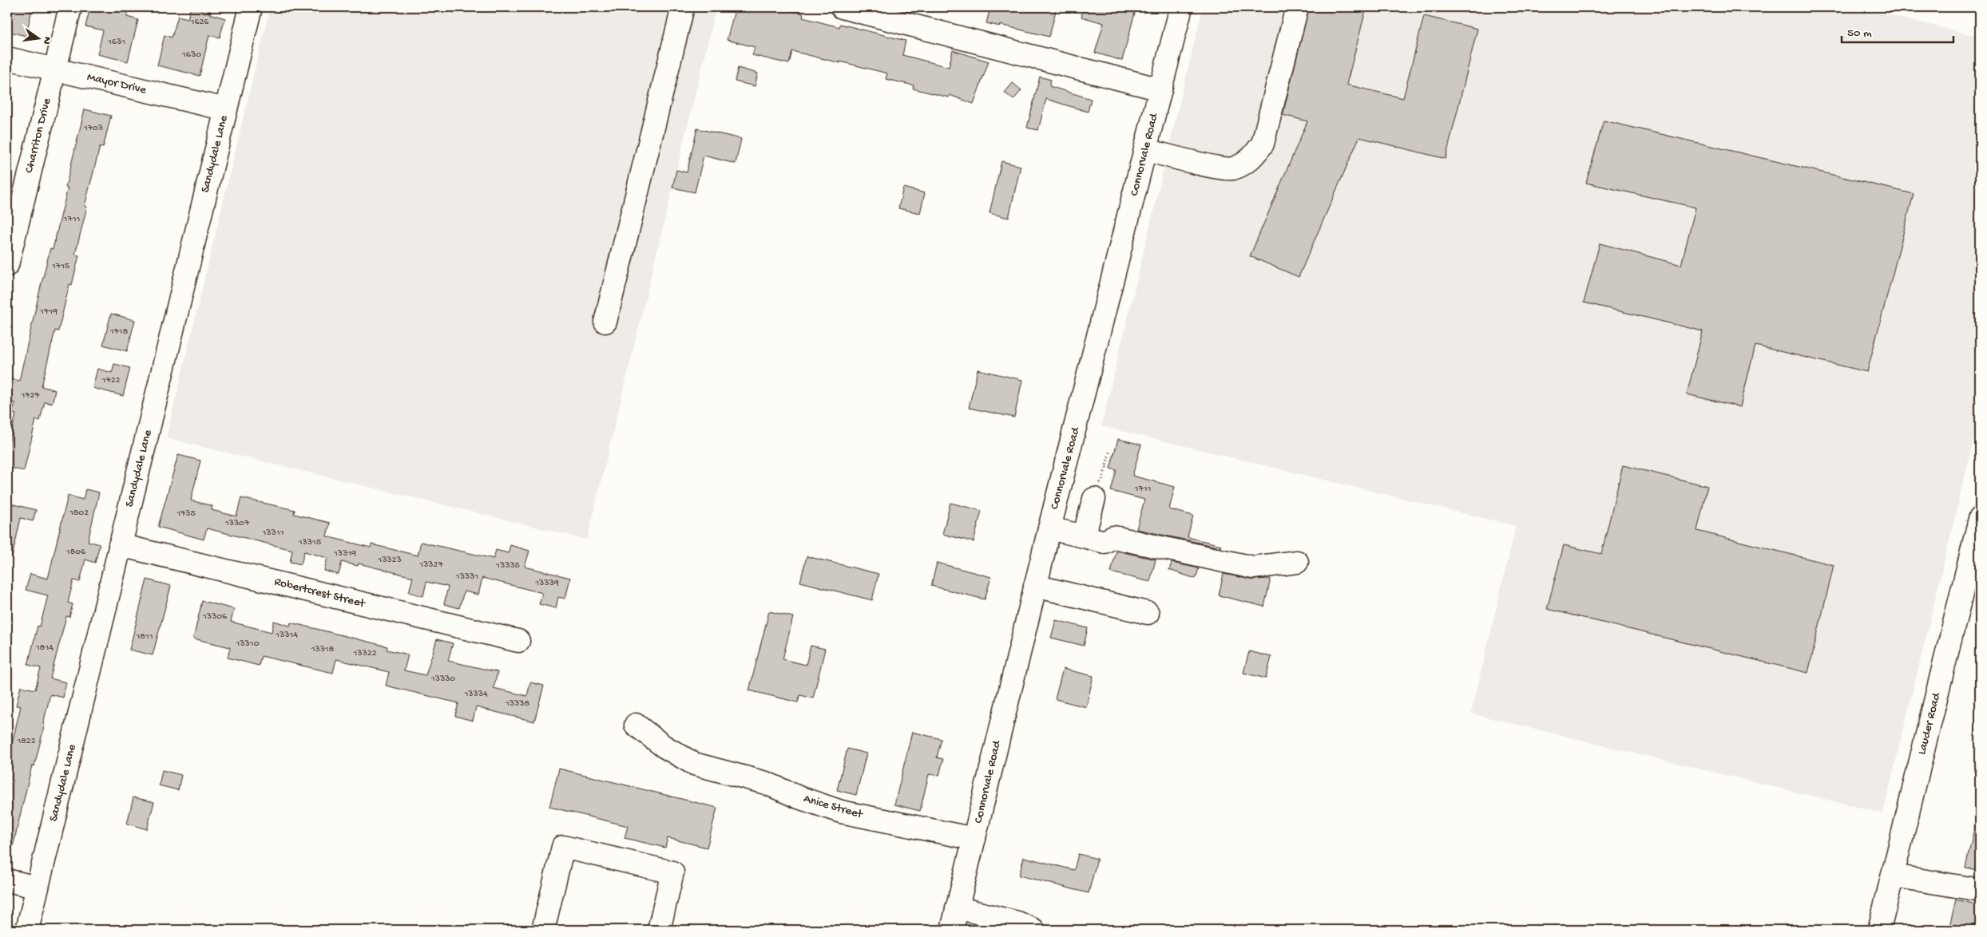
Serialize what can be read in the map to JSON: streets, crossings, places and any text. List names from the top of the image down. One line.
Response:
{"streets":{"street":["Mayor Drive","Charriton Drive","Sandydale Lane","Connorvale Road","Robertcrest Street","Lauder Road","Anice Street"]},"crossings":[["Mayor Drive","Charriton Drive"],["Mayor Drive","Sandydale Lane"],["Sandydale Lane","Robertcrest Street"],["Connorvale Road","Anice Street"]],"house_numbers":["1626","1631","1630","1703","1711","1715","1719","1718","1722","1727","1711","1802","1735","13307","13311","13315","1806","13319","13323","13327","13335","13331","13339","13306","13314","1811","13310","1814","13318","13322","13330","13334","13338","1822"],"scale_bar":"50 m","north":"right"}
